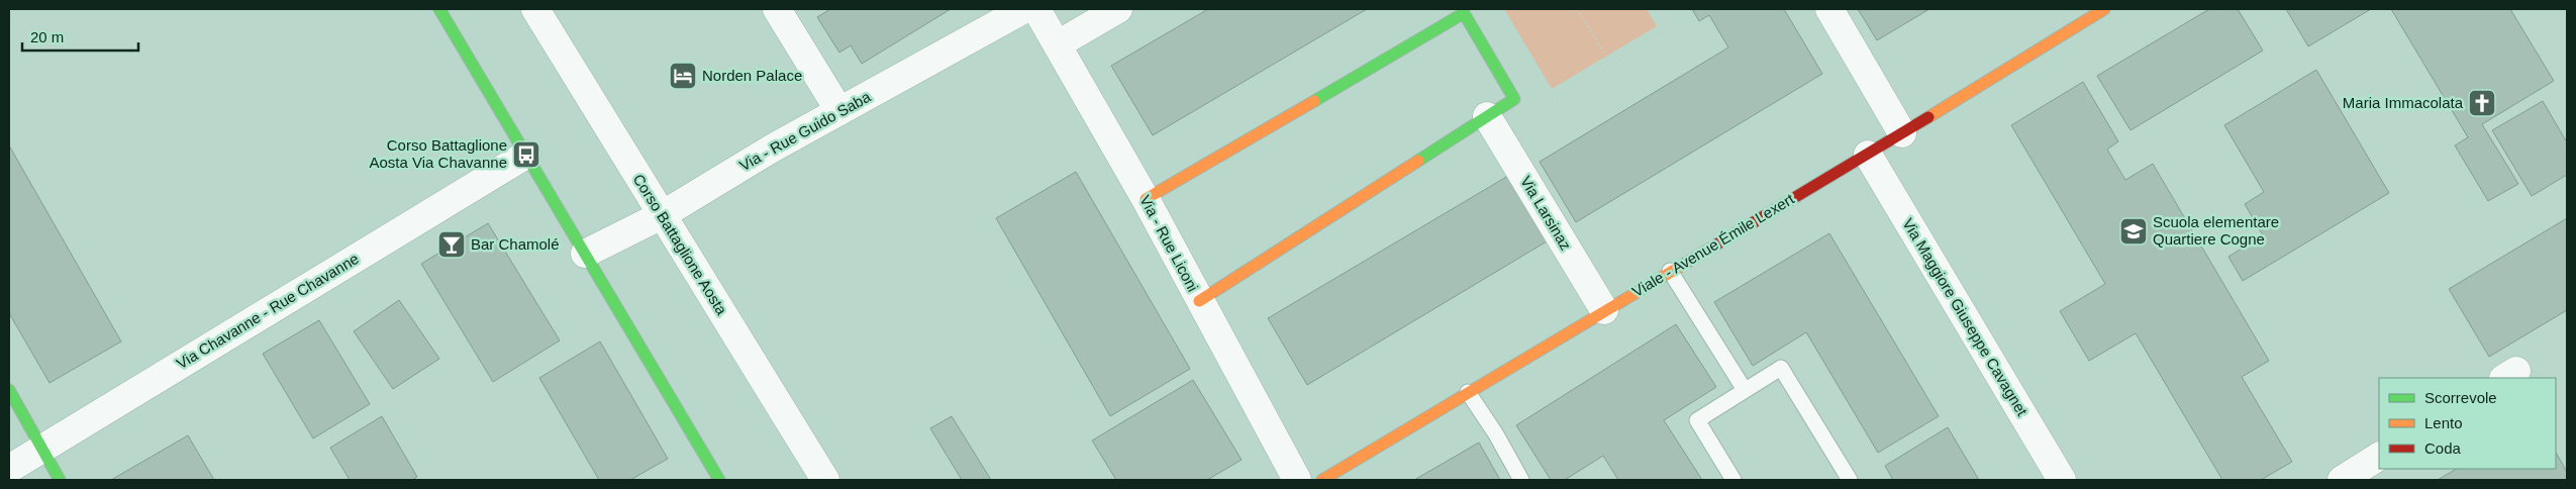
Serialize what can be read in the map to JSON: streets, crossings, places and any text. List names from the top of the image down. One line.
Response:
{"streets":{"street":["Via - Rue Guido Saba","Via Larsinaz","Via - Rue Liconi","Corso Battaglione Aosta","Viale - Avenue Émile Lexert","Via Chavanne - Rue Chavanne","Via Maggiore Giuseppe Cavagnet"]},"crossings":[["Via - Rue Guido Saba","Corso Battaglione Aosta"],["Via Larsinaz","Viale - Avenue Émile Lexert"],["Viale - Avenue Émile Lexert","Via Maggiore Giuseppe Cavagnet"]],"places":{"hotel":["Norden Palace"],"church":["Maria Immacolata"],"bus stop":["Corso Battaglione Aosta Via Chavanne"],"school or university":["Scuola elementare Quartiere Cogne"],"bar":["Bar Chamolé"]},"legend":["Scorrevole","Lento","Coda"],"scale_bar":"20 m"}
